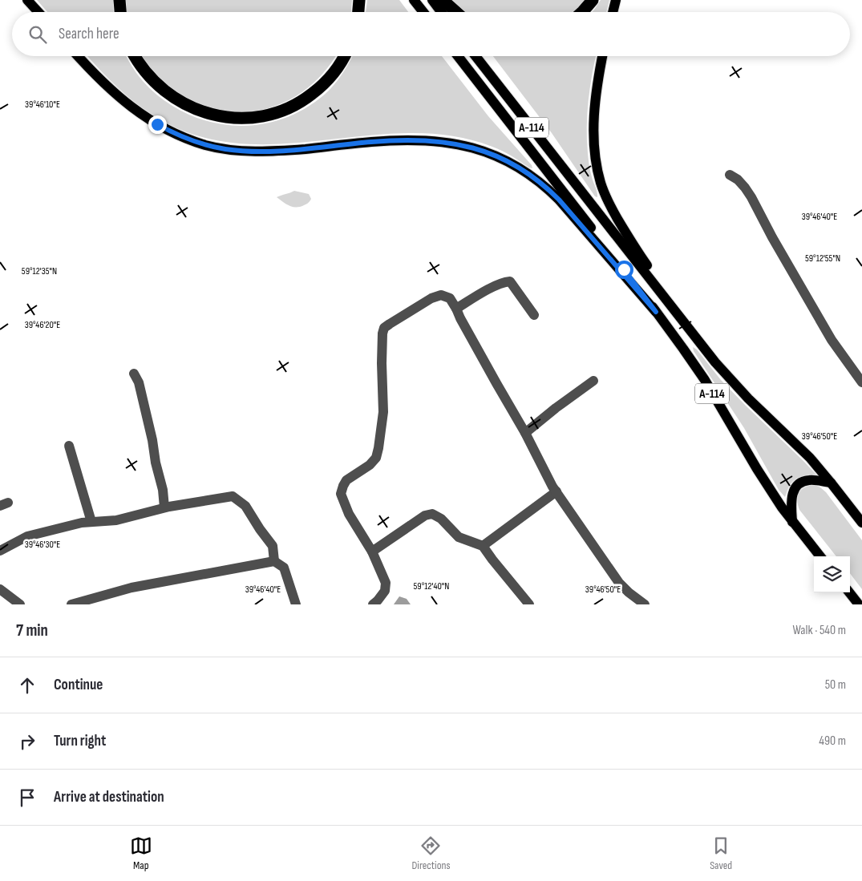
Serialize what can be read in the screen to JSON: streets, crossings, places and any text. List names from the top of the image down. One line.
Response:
{"streets":{"main road":["А-114"]},"page":{"search":"Search here","heading":["7 min","Walk · 540 m"],"list":[["Continue","50 m"],["Turn right","490 m"],"Arrive at destination"],"nav":["Map","Directions","Saved"]},"coordinates":["39°46'10\"E","39°46'40\"E","59°12'55\"N","59°12'35\"N","39°46'20\"E","39°46'50\"E","39°46'30\"E","59°12'40\"N"]}
